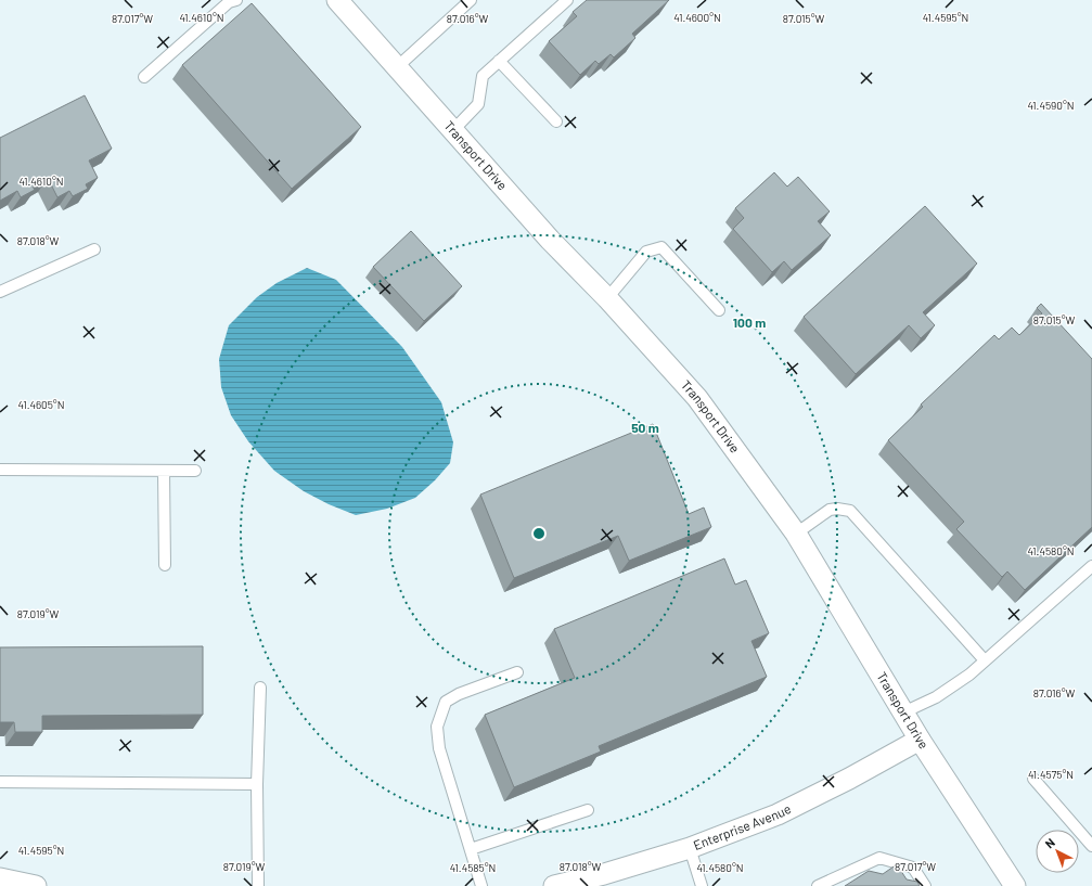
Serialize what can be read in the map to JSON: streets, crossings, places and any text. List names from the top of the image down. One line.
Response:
{"streets":{"street":["Transport Drive","Enterprise Avenue"]},"crossings":[["Transport Drive","Enterprise Avenue"]],"north":"top left","coordinates":["41.4610°N","41.4600°N","41.4595°N","87.017°W","87.016°W","87.015°W","41.4590°N","87.018°W","41.4605°N","41.4580°N","87.019°W","41.4575°N","41.4585°N"],"rings":["100 m","50 m"]}
